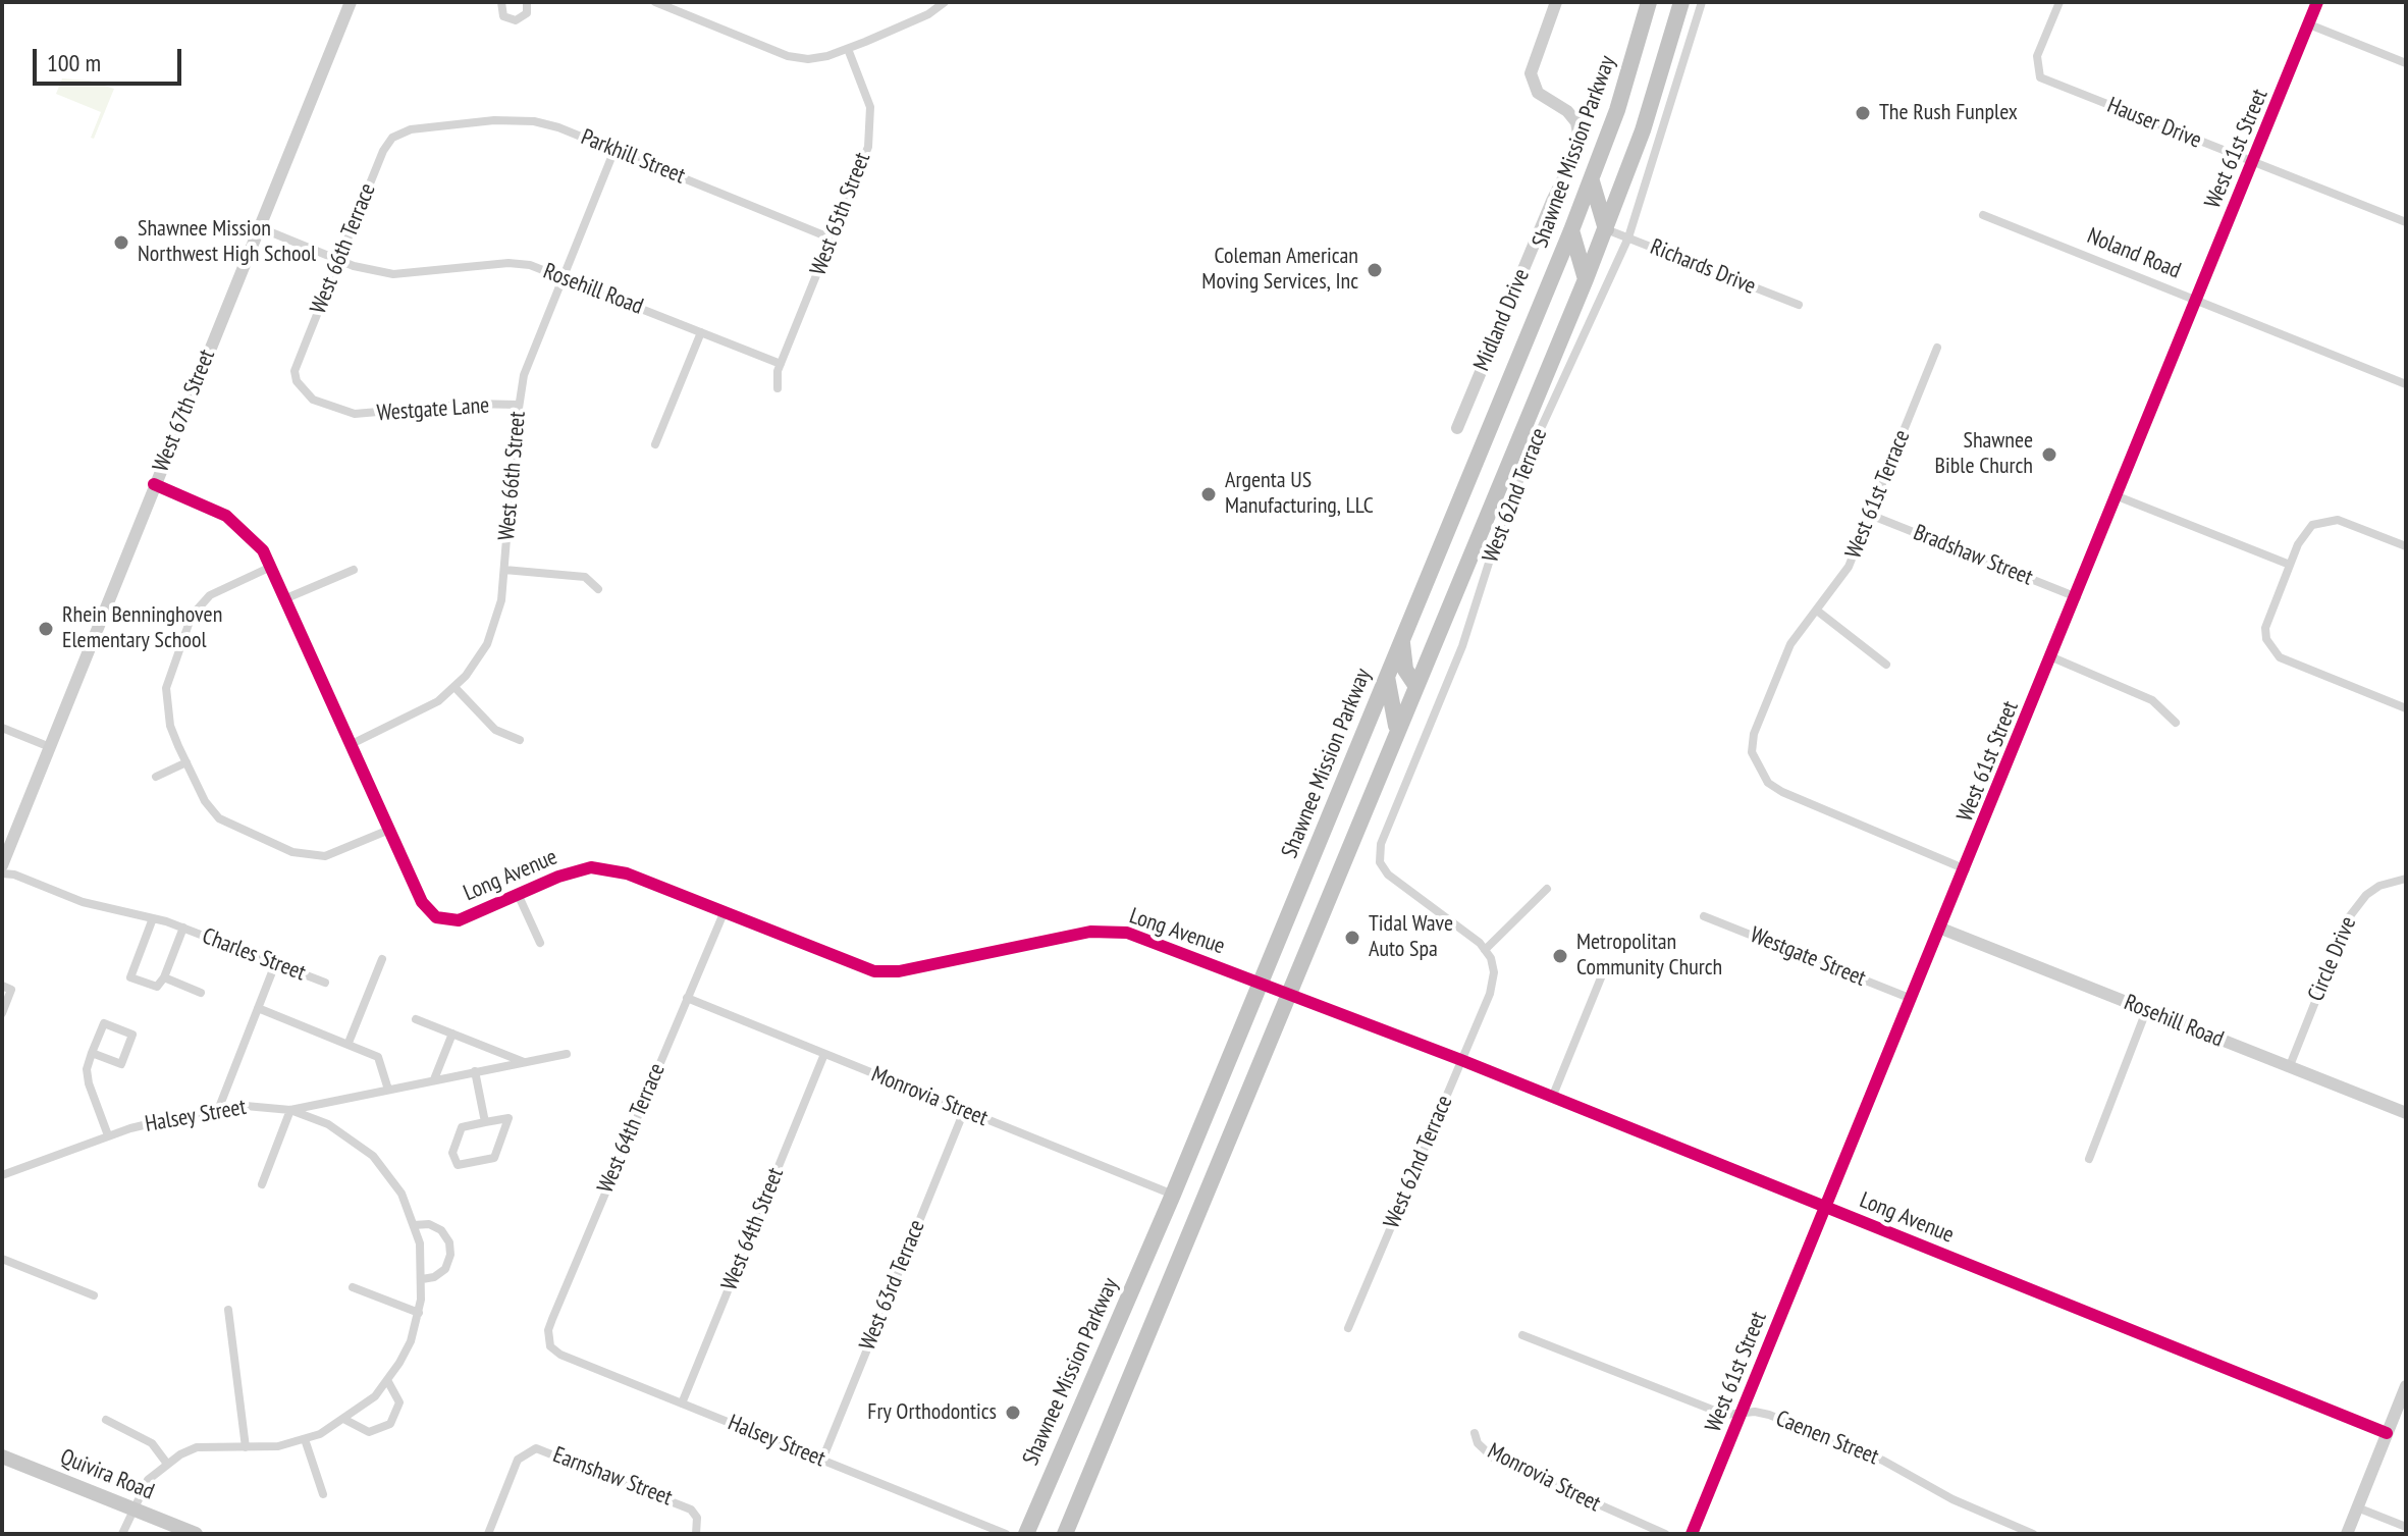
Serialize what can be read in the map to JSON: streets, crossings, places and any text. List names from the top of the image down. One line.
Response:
{"streets":{"highway":["Shawnee Mission Parkway"],"main road":["Quivira Road"],"street":["Hauser Drive","West 61st Street","Parkhill Street","West 65th Street","West 66th Terrace","Noland Road","Richards Drive","Rosehill Road","Midland Drive","Westgate Lane","West 67th Street","West 66th Street","West 61st Terrace","West 62nd Terrace","Bradshaw Street","Long Avenue","Charles Street","Westgate Street","Circle Drive","Monrovia Street","Halsey Street","West 64th Terrace","West 64th Street","West 63rd Terrace","Caenen Street","Earnshaw Street"]},"crossings":[["Hauser Drive","West 61st Street"],["West 61st Street","Noland Road"],["West 61st Street","Rosehill Road"],["West 61st Street","West 61st Terrace"],["West 61st Street","Bradshaw Street"],["West 61st Street","Long Avenue"],["West 61st Street","Westgate Street"],["West 61st Street","Caenen Street"],["Shawnee Mission Parkway","Long Avenue"],["Shawnee Mission Parkway","Monrovia Street"],["Parkhill Street","West 65th Street"],["Parkhill Street","West 66th Terrace"],["Parkhill Street","West 66th Street"],["West 65th Street","Rosehill Road"],["West 66th Terrace","Rosehill Road"],["West 66th Terrace","Westgate Lane"],["Richards Drive","West 62nd Terrace"],["Rosehill Road","West 67th Street"],["Rosehill Road","West 66th Street"],["Rosehill Road","Circle Drive"],["Westgate Lane","West 66th Street"],["West 67th Street","Long Avenue"],["West 66th Street","Long Avenue"],["West 61st Terrace","Bradshaw Street"],["West 62nd Terrace","Long Avenue"],["Long Avenue","West 64th Terrace"],["Monrovia Street","West 64th Terrace"],["Monrovia Street","West 64th Street"],["Monrovia Street","West 63rd Terrace"],["Halsey Street","West 64th Terrace"],["Halsey Street","West 64th Street"],["Halsey Street","West 63rd Terrace"]],"places":["The Rush Funplex","Shawnee Mission Northwest High School","Coleman American Moving Services, Inc","Shawnee Bible Church","Argenta US Manufacturing, LLC","Rhein Benninghoven Elementary School","Tidal Wave Auto Spa","Metropolitan Community Church","Fry Orthodontics"],"scale_bar":"100 m"}
